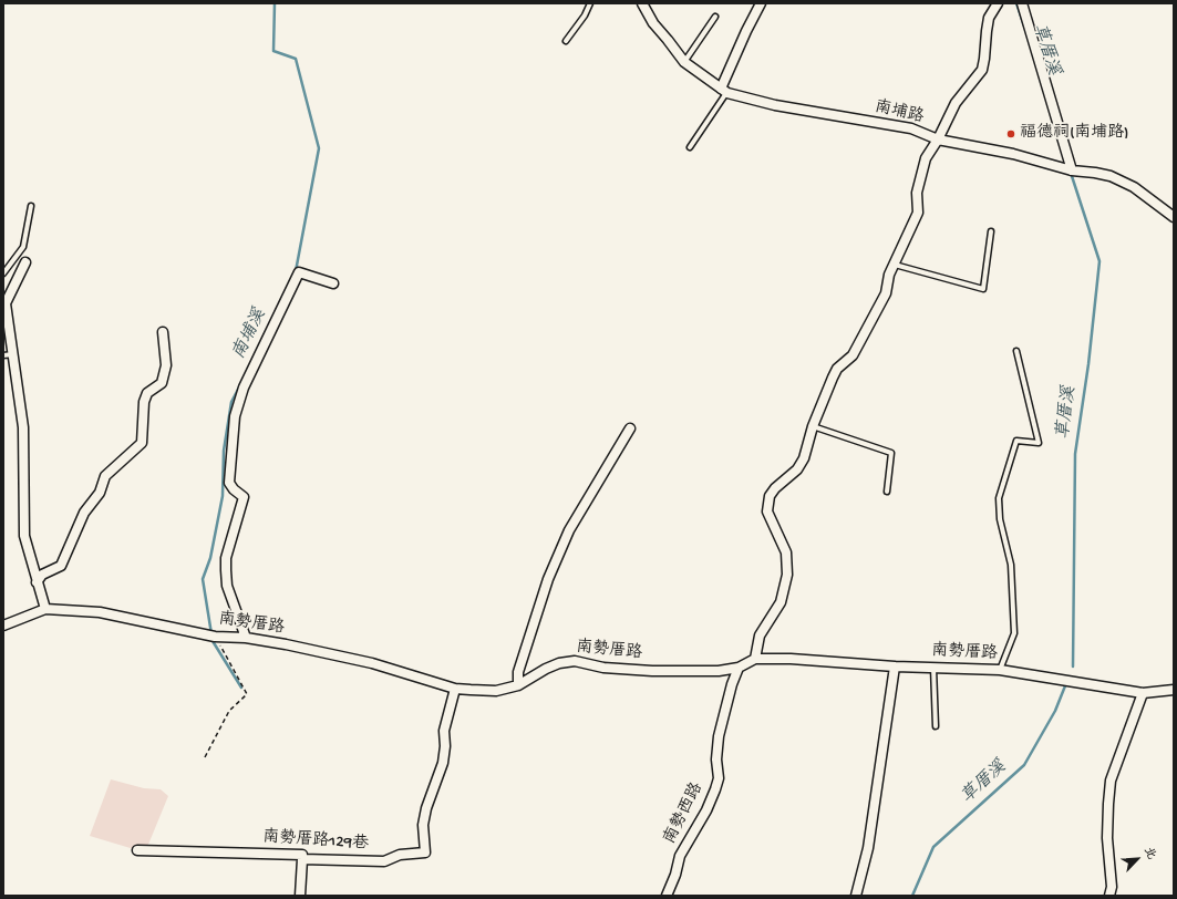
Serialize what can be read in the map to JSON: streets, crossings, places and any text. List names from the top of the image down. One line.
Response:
{"streets":{"street":["南埔路","南勢厝路","南勢西路","南勢厝路129巷"]},"crossings":[["南勢厝路","南勢西路"],["南勢厝路","南勢厝路129巷"]],"water":["草厝溪","南埔溪"],"places":["福德祠(南埔路)"],"north":"top right"}
